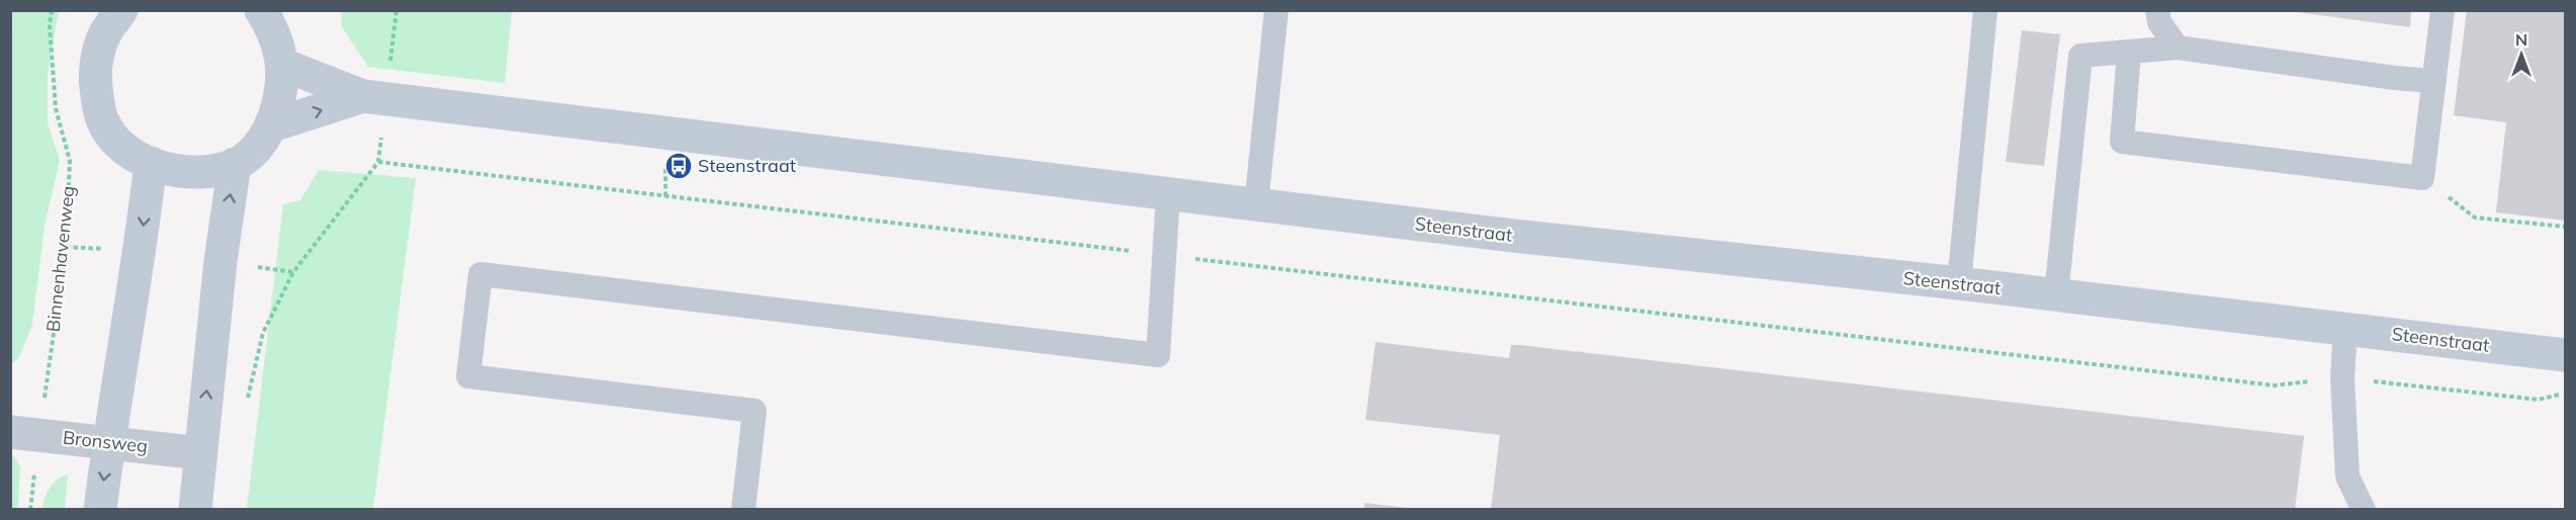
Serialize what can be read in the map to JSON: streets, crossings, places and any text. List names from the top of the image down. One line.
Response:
{"streets":{"street":["Steenstraat","Bronsweg"],"path":["Binnenhavenweg"]},"crossings":[["Binnenhavenweg","Bronsweg"]],"places":{"bus stop":["Steenstraat"]},"north":"top"}
